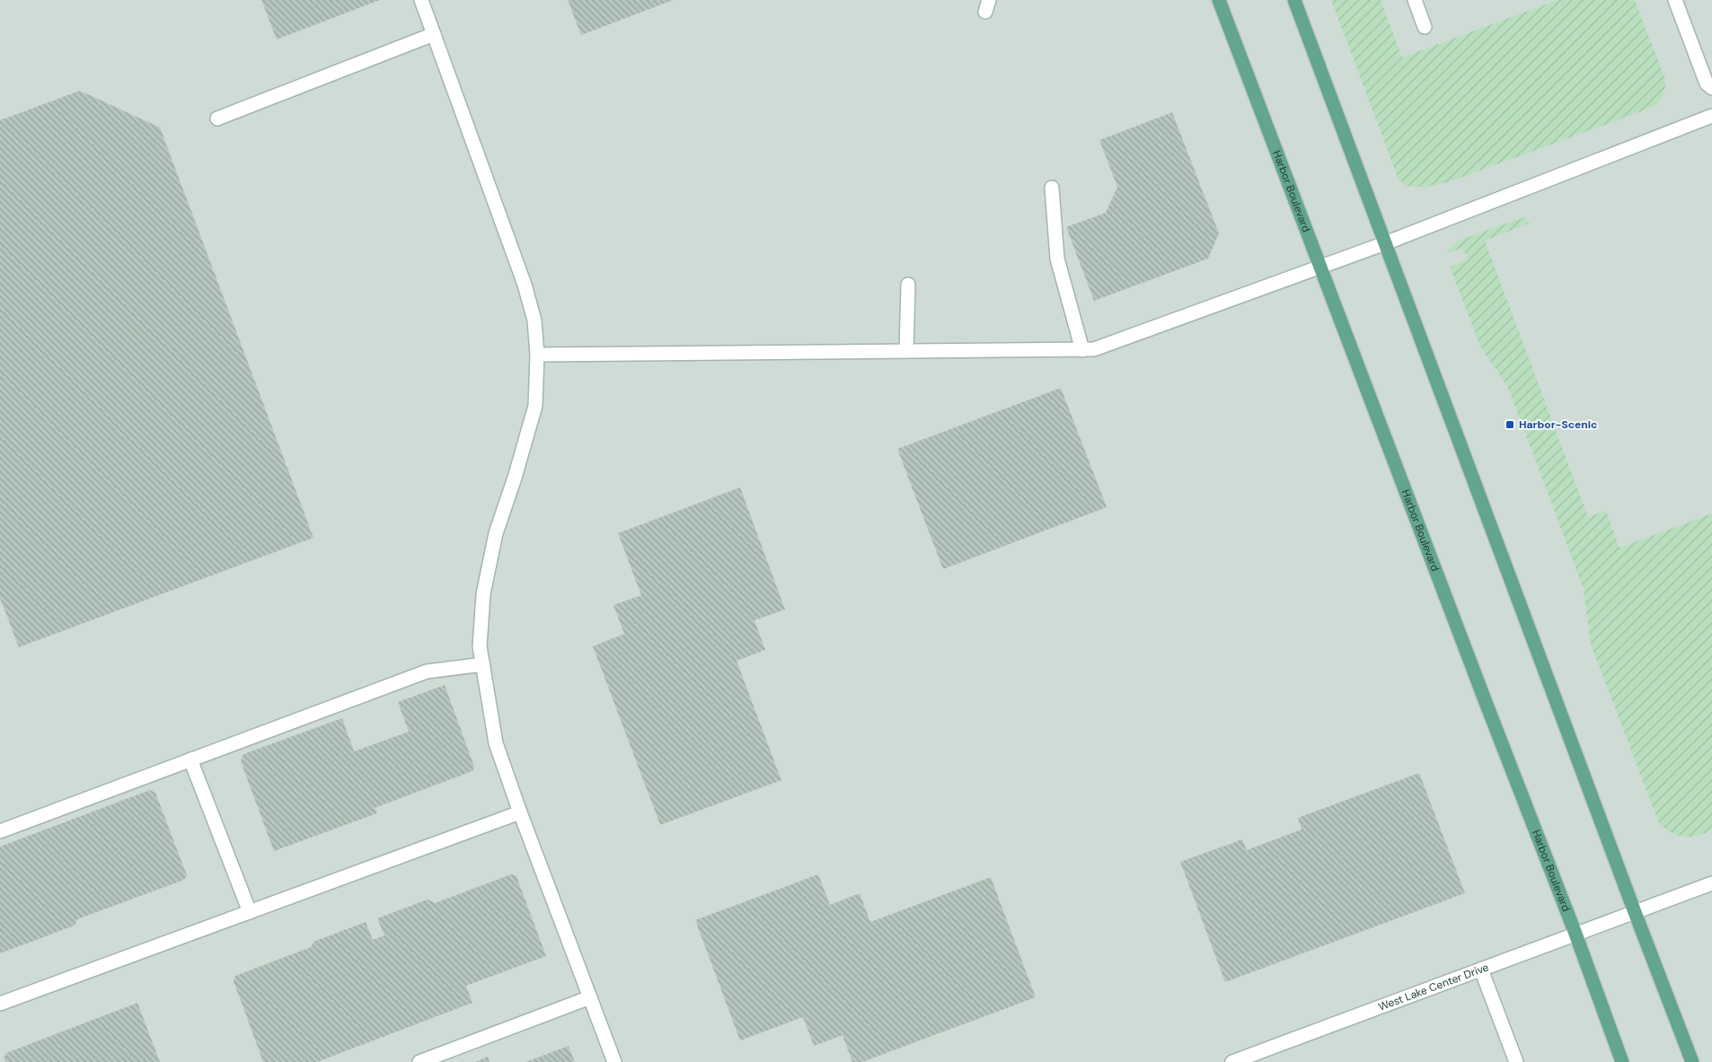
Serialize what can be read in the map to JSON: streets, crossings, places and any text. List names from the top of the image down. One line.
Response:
{"streets":{"main road":["Harbor Boulevard"],"street":["West Lake Center Drive"]},"crossings":[["Harbor Boulevard","West Lake Center Drive"]],"places":{"transit":["Harbor-Scenic"]}}
